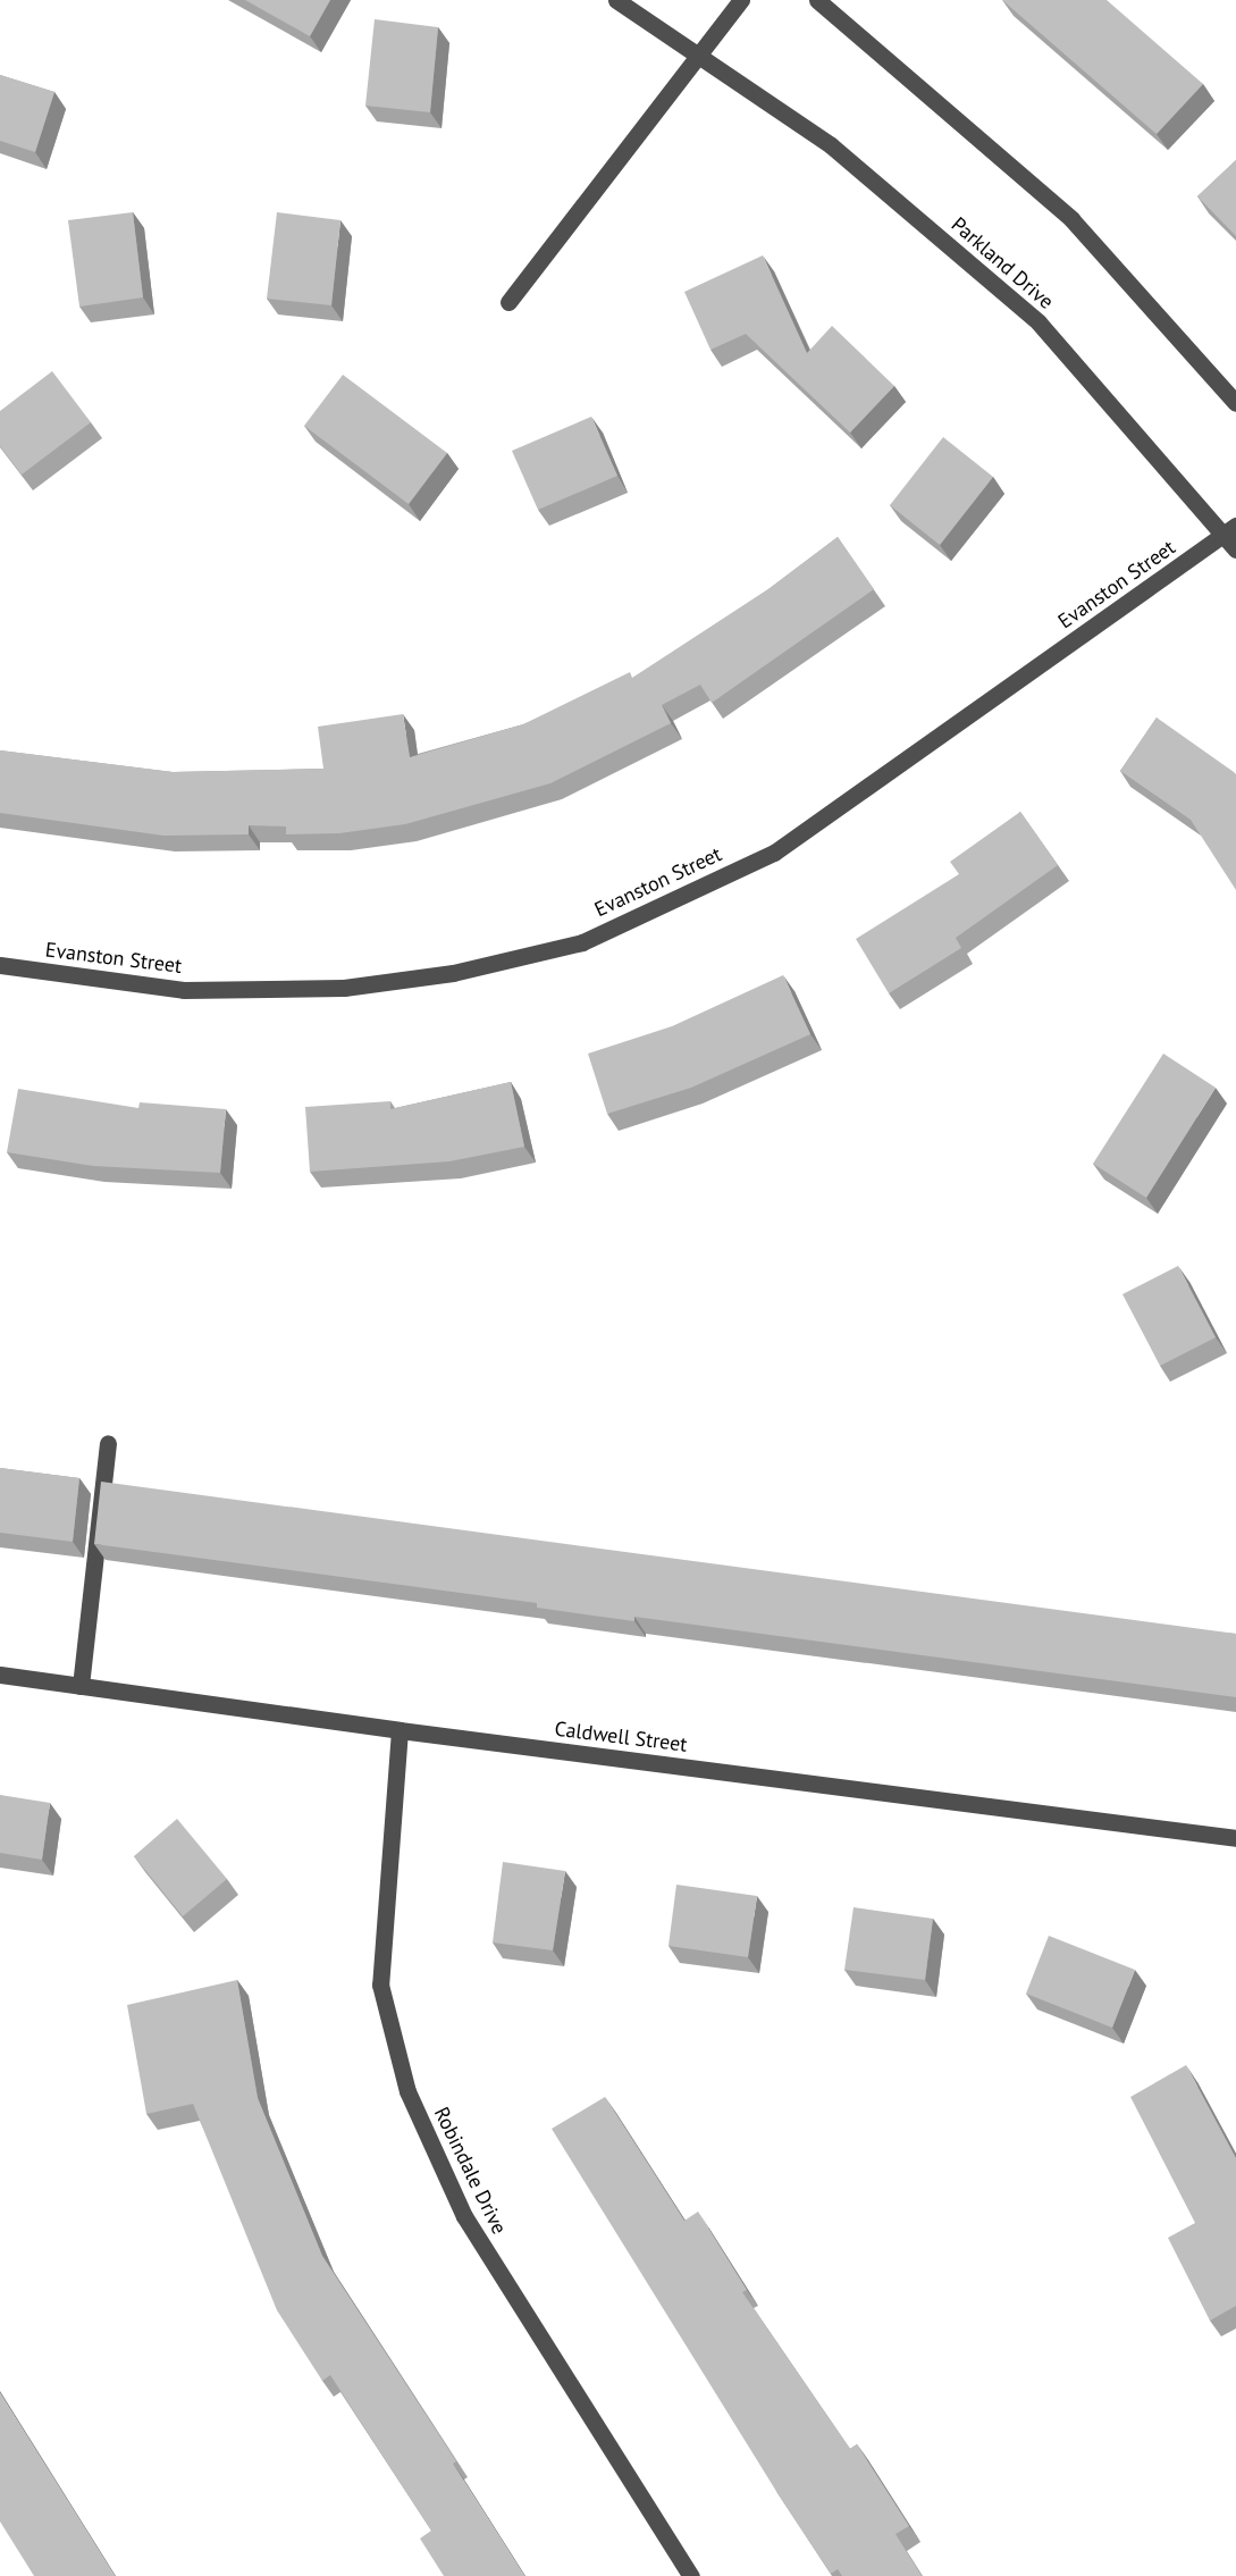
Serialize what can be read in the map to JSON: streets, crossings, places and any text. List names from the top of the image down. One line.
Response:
{"streets":{"street":["Parkland Drive","Evanston Street","Caldwell Street","Robindale Drive"]},"crossings":[["Parkland Drive","Evanston Street"],["Caldwell Street","Robindale Drive"]]}
